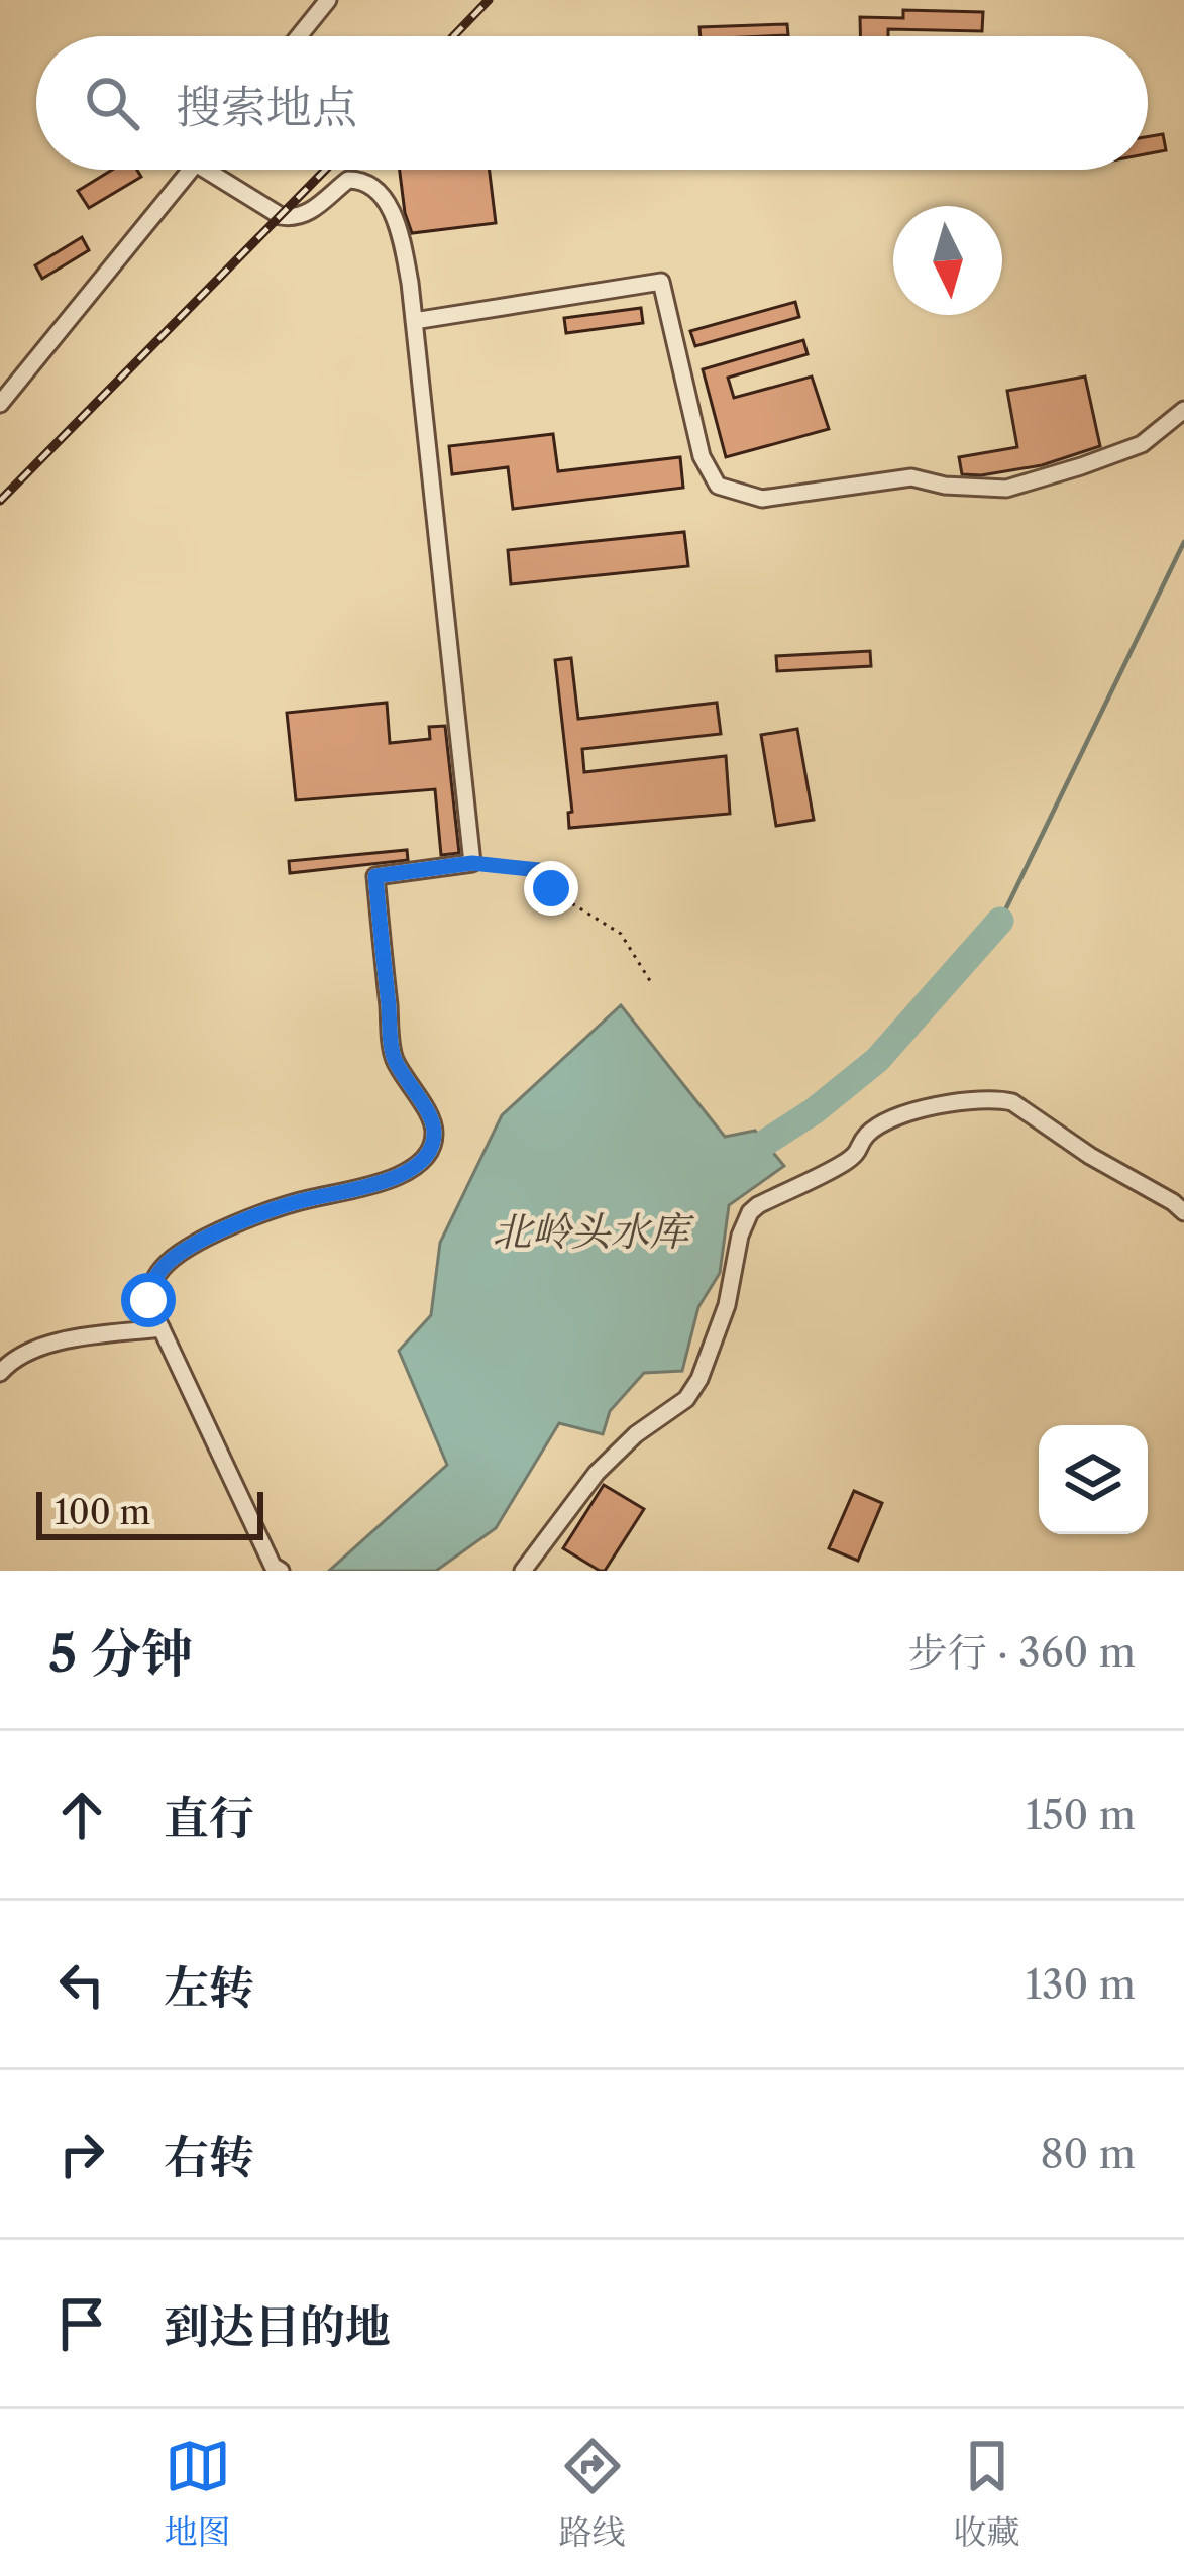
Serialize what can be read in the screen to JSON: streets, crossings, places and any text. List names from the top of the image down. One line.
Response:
{"water":["北岭头水库"],"scale_bar":"100 m","north":"bottom","page":{"search":"搜索地点","scale":"100 m","heading":["5 分钟","步行 · 360 m"],"list":[["直行","150 m"],["左转","130 m"],["右转","80 m"],"到达目的地"],"nav":["地图","路线","收藏"]}}
